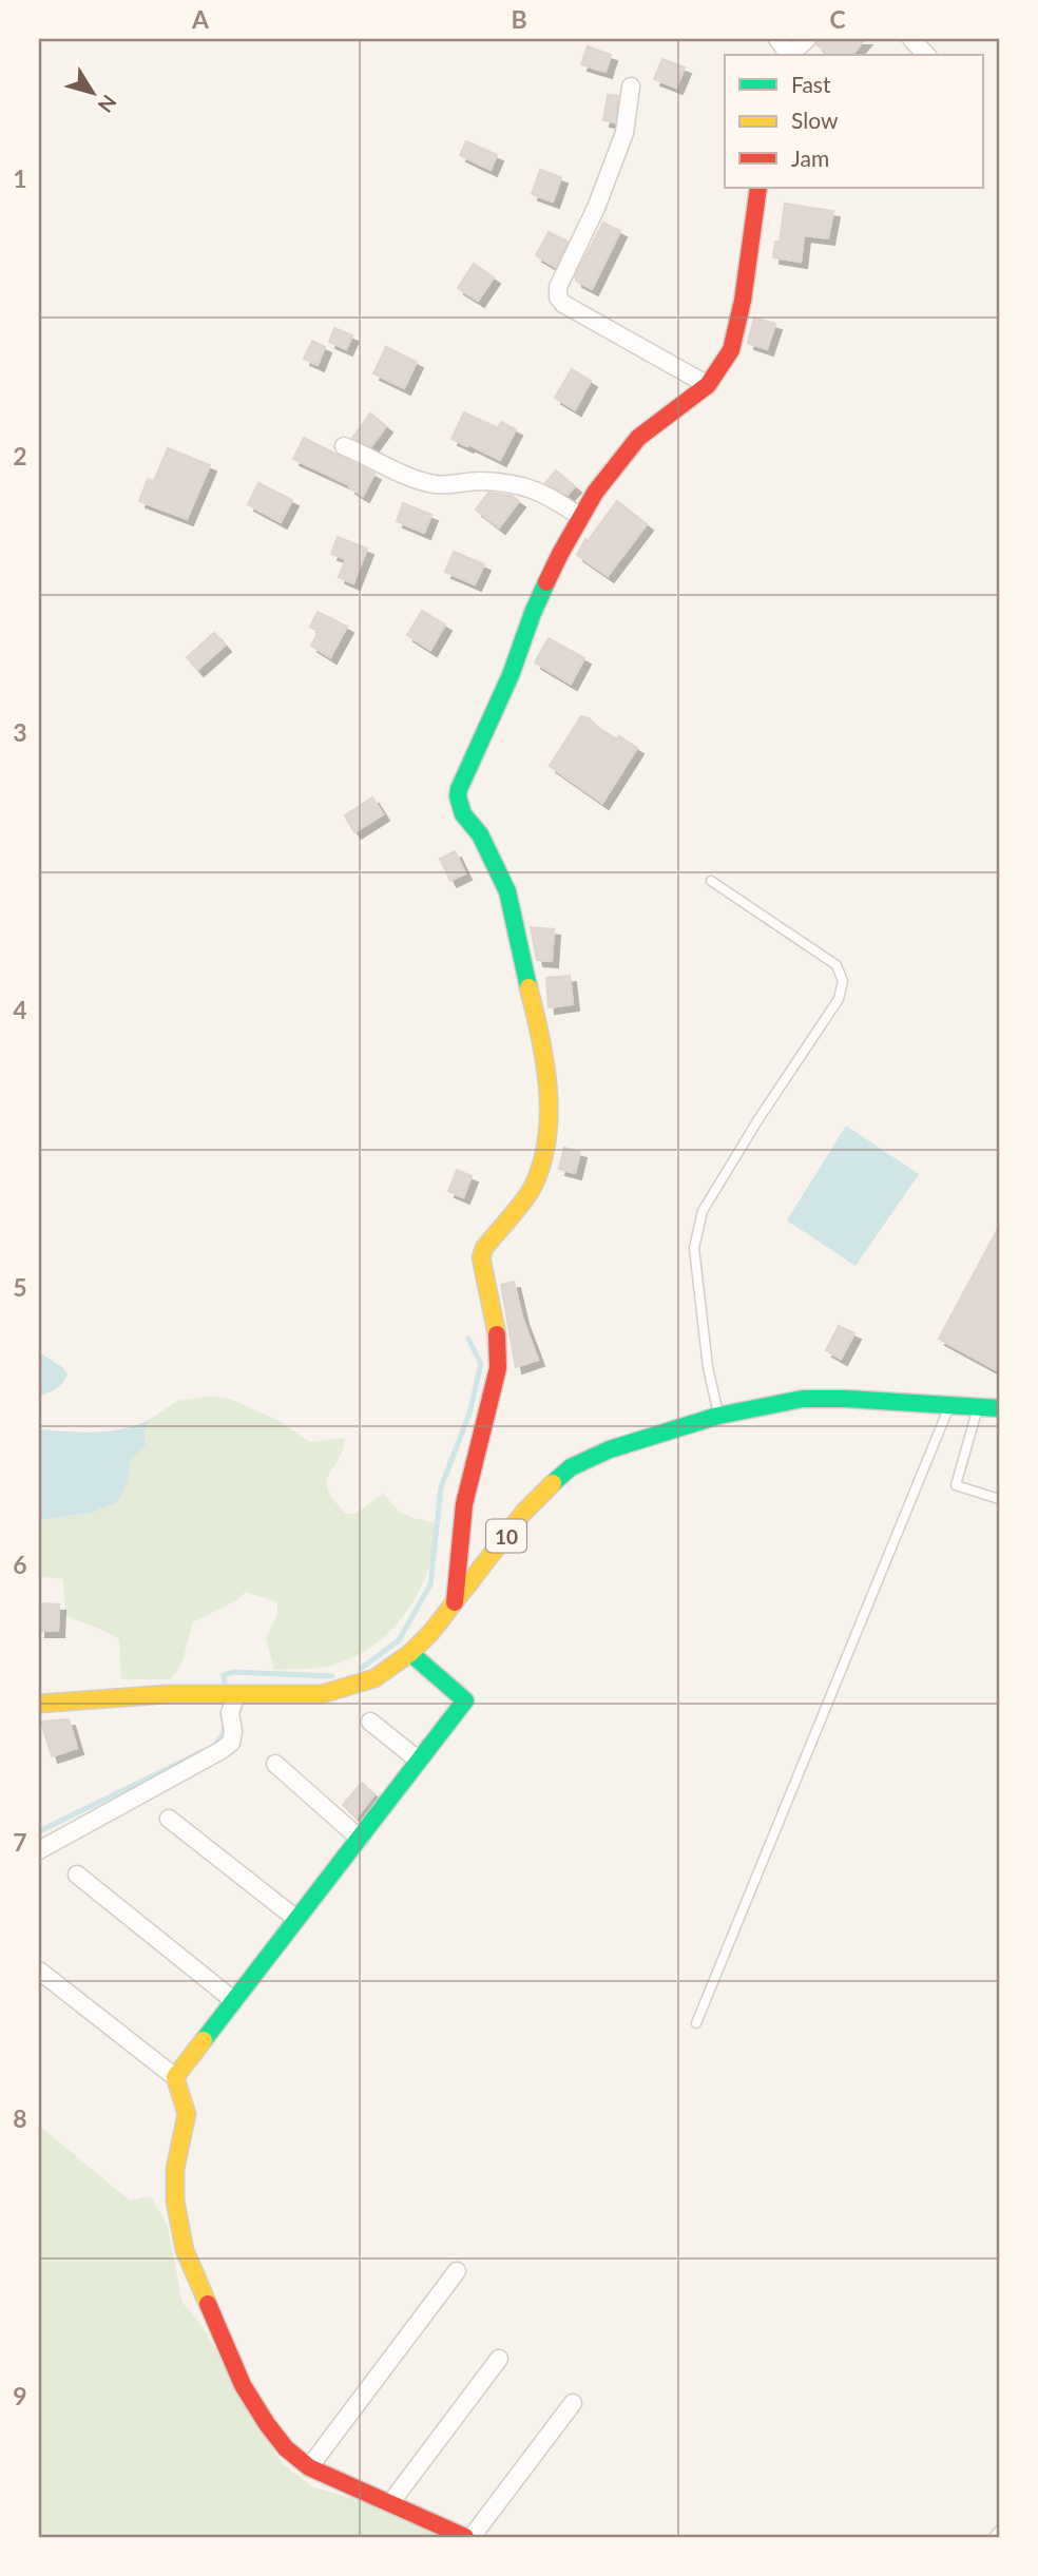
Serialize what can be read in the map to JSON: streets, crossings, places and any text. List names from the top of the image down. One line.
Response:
{"streets":{"main road":["10"]},"legend":["Fast","Slow","Jam"],"north":"bottom right","grid":{"columns":["A","B","C"],"rows":["1","2","3","4","5","6","7","8","9"]}}
